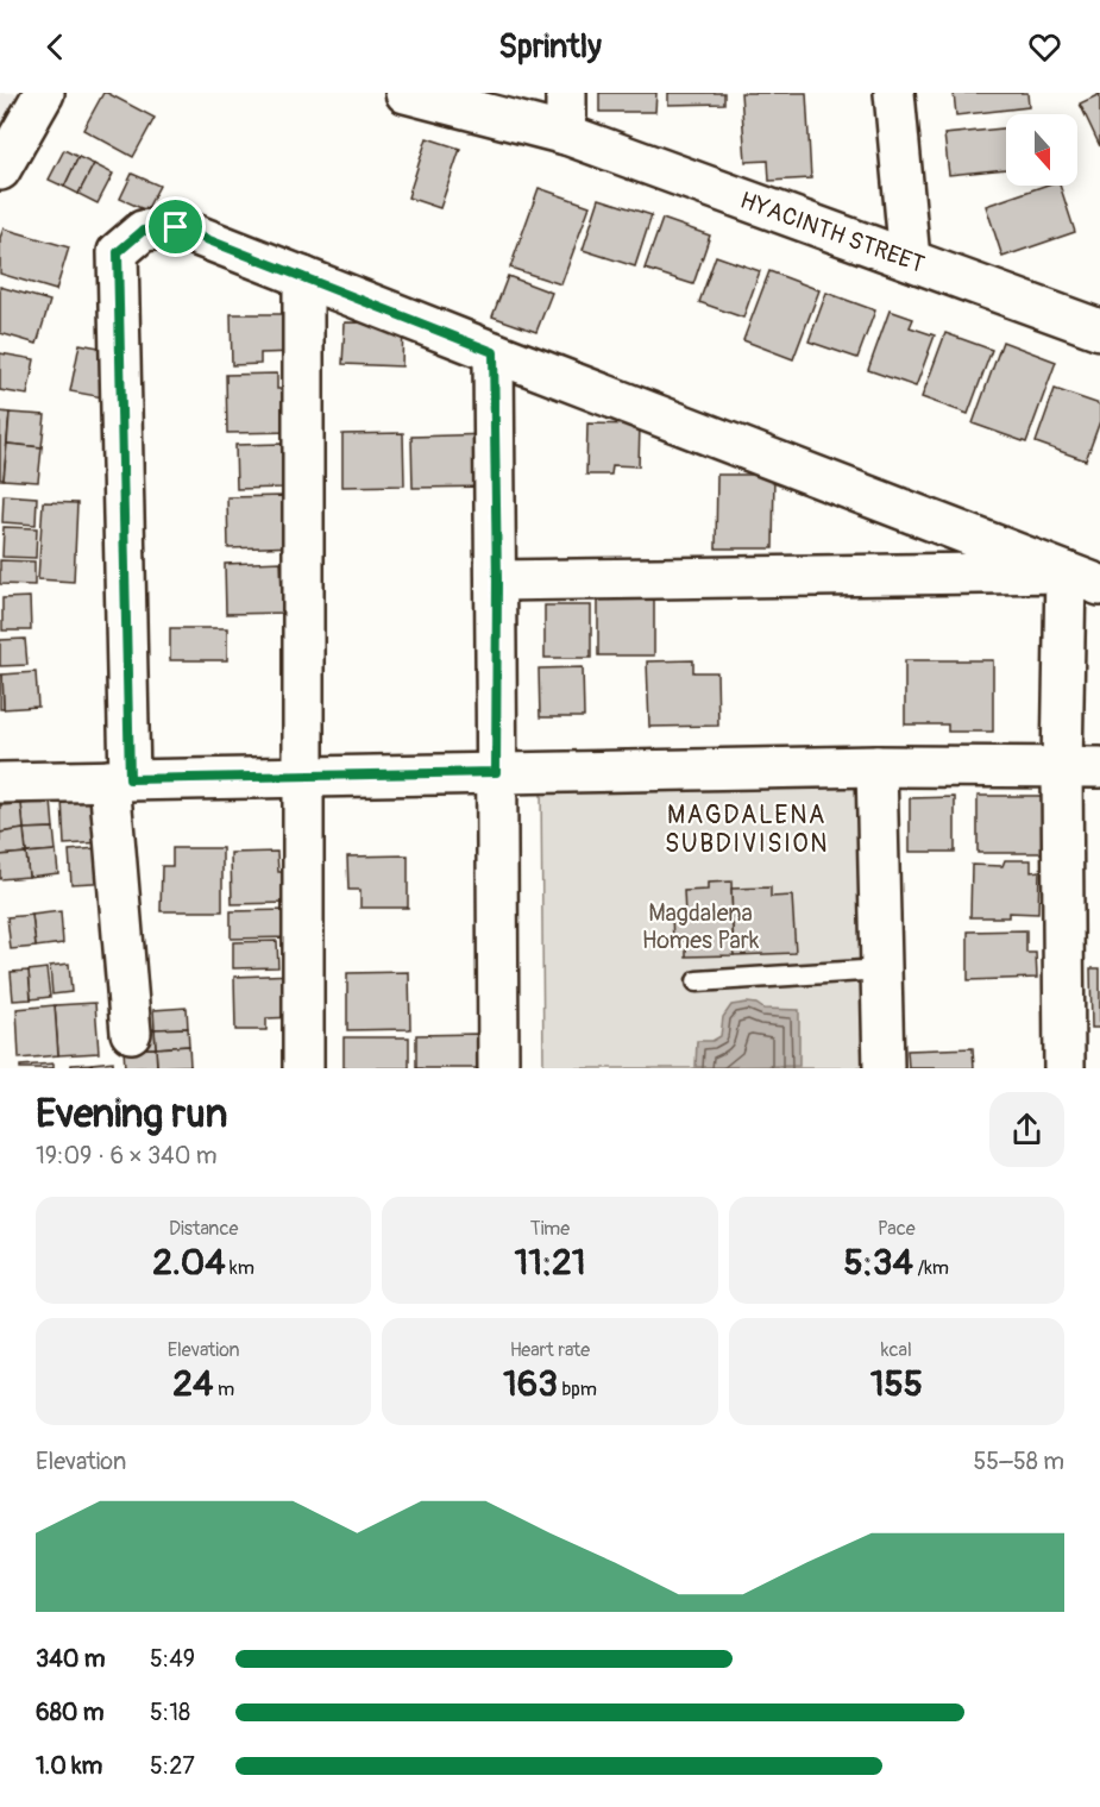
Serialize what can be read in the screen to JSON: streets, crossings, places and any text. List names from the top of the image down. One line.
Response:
{"streets":{"street":["HYACINTH STREET"]},"districts":["MAGDALENA SUBDIVISION"],"parks":["Magdalena Homes Park"],"north":"bottom","page":{"header":"Sprintly","heading":["Evening run","19:09 · 6 × 340 m"],"stats":[["Distance","2.04 km"],["Time","11:21"],["Pace","5:34 /km"],["Elevation","24 m"],["Heart rate","163 bpm"],["kcal","155"]],"chart":["Elevation","55–58 m"],"list":[{"name":"340 m","note":"5:49"},{"name":"680 m","note":"5:18"},{"name":"1.0 km","note":"5:27"}]}}
